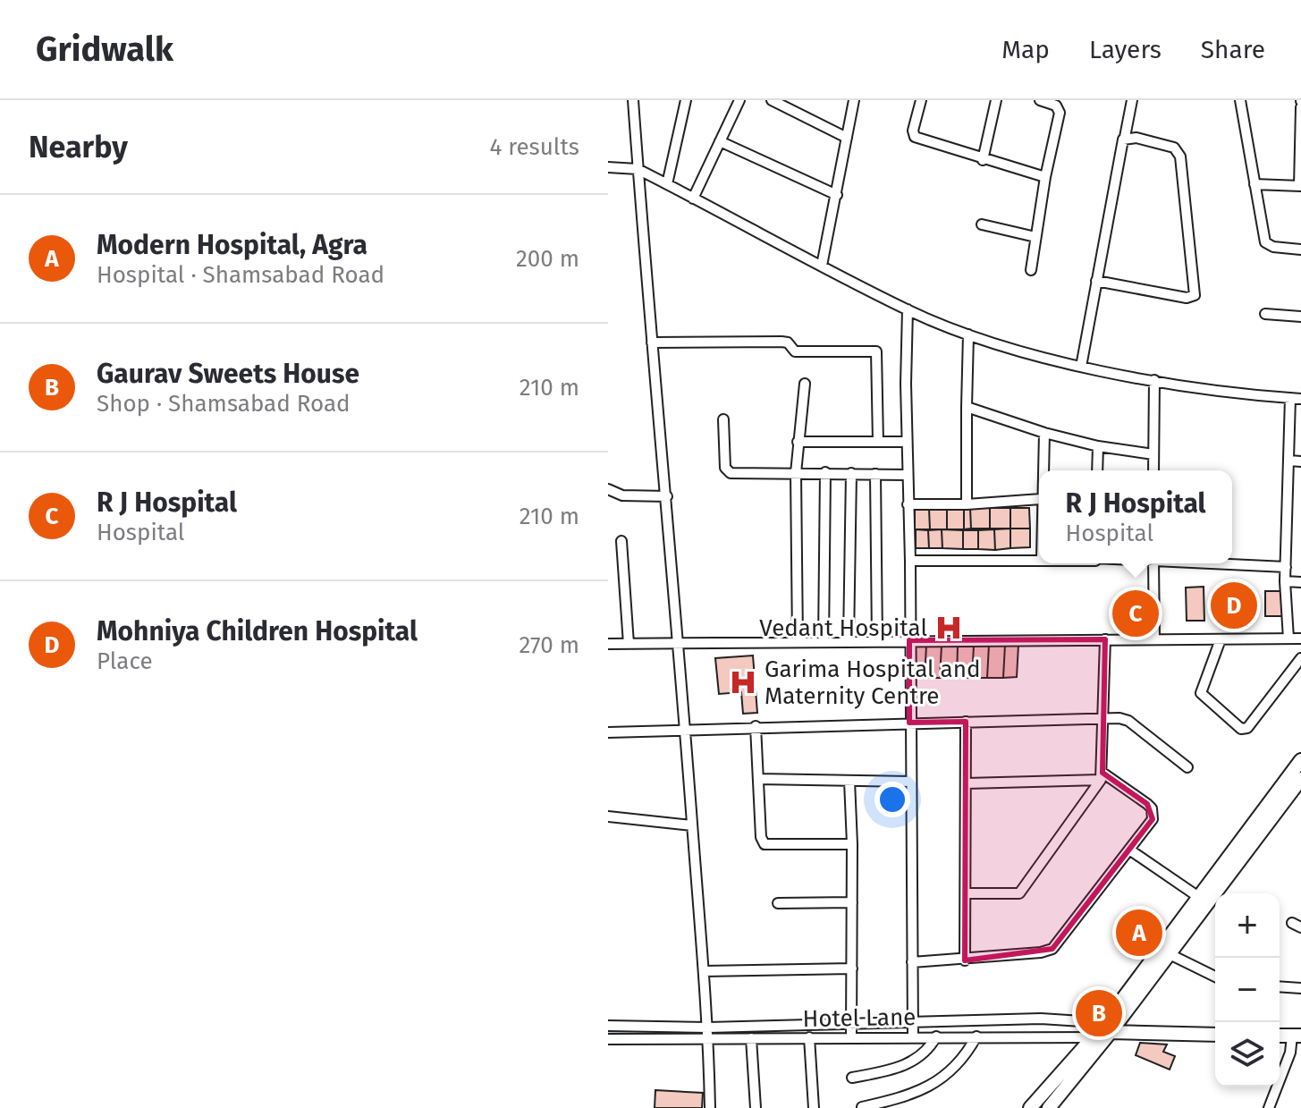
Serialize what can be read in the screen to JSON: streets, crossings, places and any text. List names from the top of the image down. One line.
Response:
{"streets":{"street":["Hotel Lane"]},"places":{"hospital":["Vedant Hospital","Garima Hospital and Maternity Centre"]},"page":{"header":"Gridwalk","nav":["Map","Layers","Share"],"heading":["Nearby","4 results"],"list":[{"mark":"A","name":"Modern Hospital, Agra","note":"Hospital · Shamsabad Road","value":"200 m"},{"mark":"B","name":"Gaurav Sweets House","note":"Shop · Shamsabad Road","value":"210 m"},{"mark":"C","name":"R J Hospital","note":"Hospital","value":"210 m"},{"mark":"D","name":"Mohniya Children Hospital","note":"Place","value":"270 m"}],"popup":["R J Hospital","Hospital"],"pins":["D","C","A","B"],"map_buttons":["+","−"]}}
